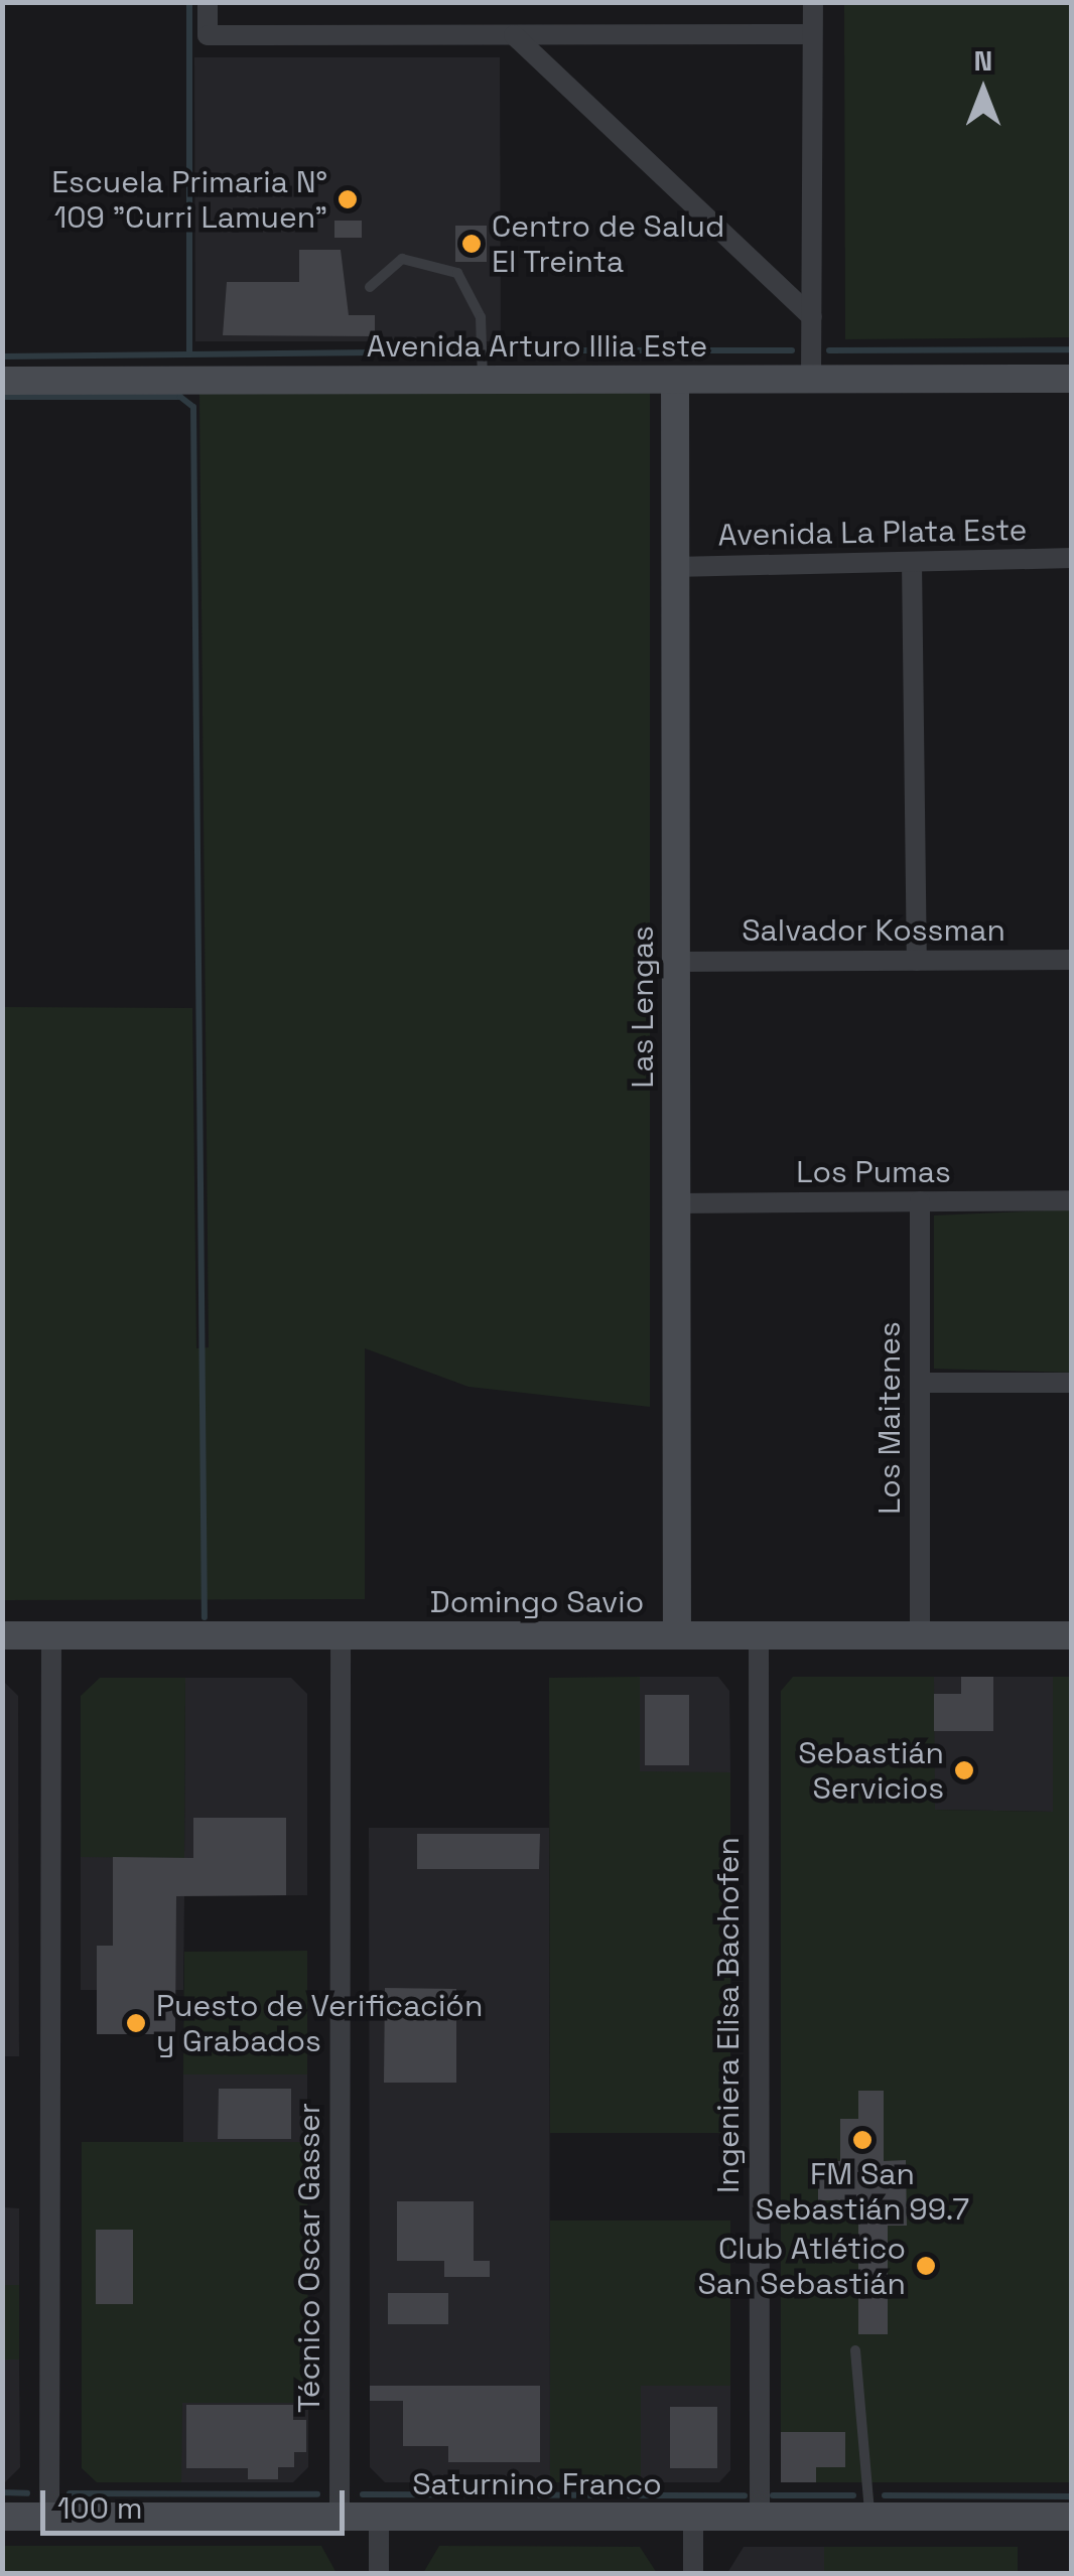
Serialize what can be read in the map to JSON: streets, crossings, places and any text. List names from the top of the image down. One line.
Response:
{"streets":{"street":["Avenida Arturo Illia Este","Avenida La Plata Este","Salvador Kossman","Las Lengas","Los Pumas","Los Maitenes","Domingo Savio","Ingeniera Elisa Bachofen","Técnico Oscar Gasser","Saturnino Franco"]},"crossings":[["Avenida Arturo Illia Este","Las Lengas"],["Avenida La Plata Este","Las Lengas"],["Salvador Kossman","Las Lengas"],["Las Lengas","Los Pumas"],["Las Lengas","Domingo Savio"],["Los Pumas","Los Maitenes"],["Los Maitenes","Domingo Savio"],["Domingo Savio","Ingeniera Elisa Bachofen"],["Domingo Savio","Técnico Oscar Gasser"],["Ingeniera Elisa Bachofen","Saturnino Franco"],["Técnico Oscar Gasser","Saturnino Franco"]],"places":["Escuela Primaria N° 109 \"Curri Lamuen\"","Centro de Salud El Treinta","Sebastián Servicios","Puesto de Verificación y Grabados","FM San Sebastián 99.7","Club Atlético San Sebastián"],"scale_bar":"100 m","north":"top"}
